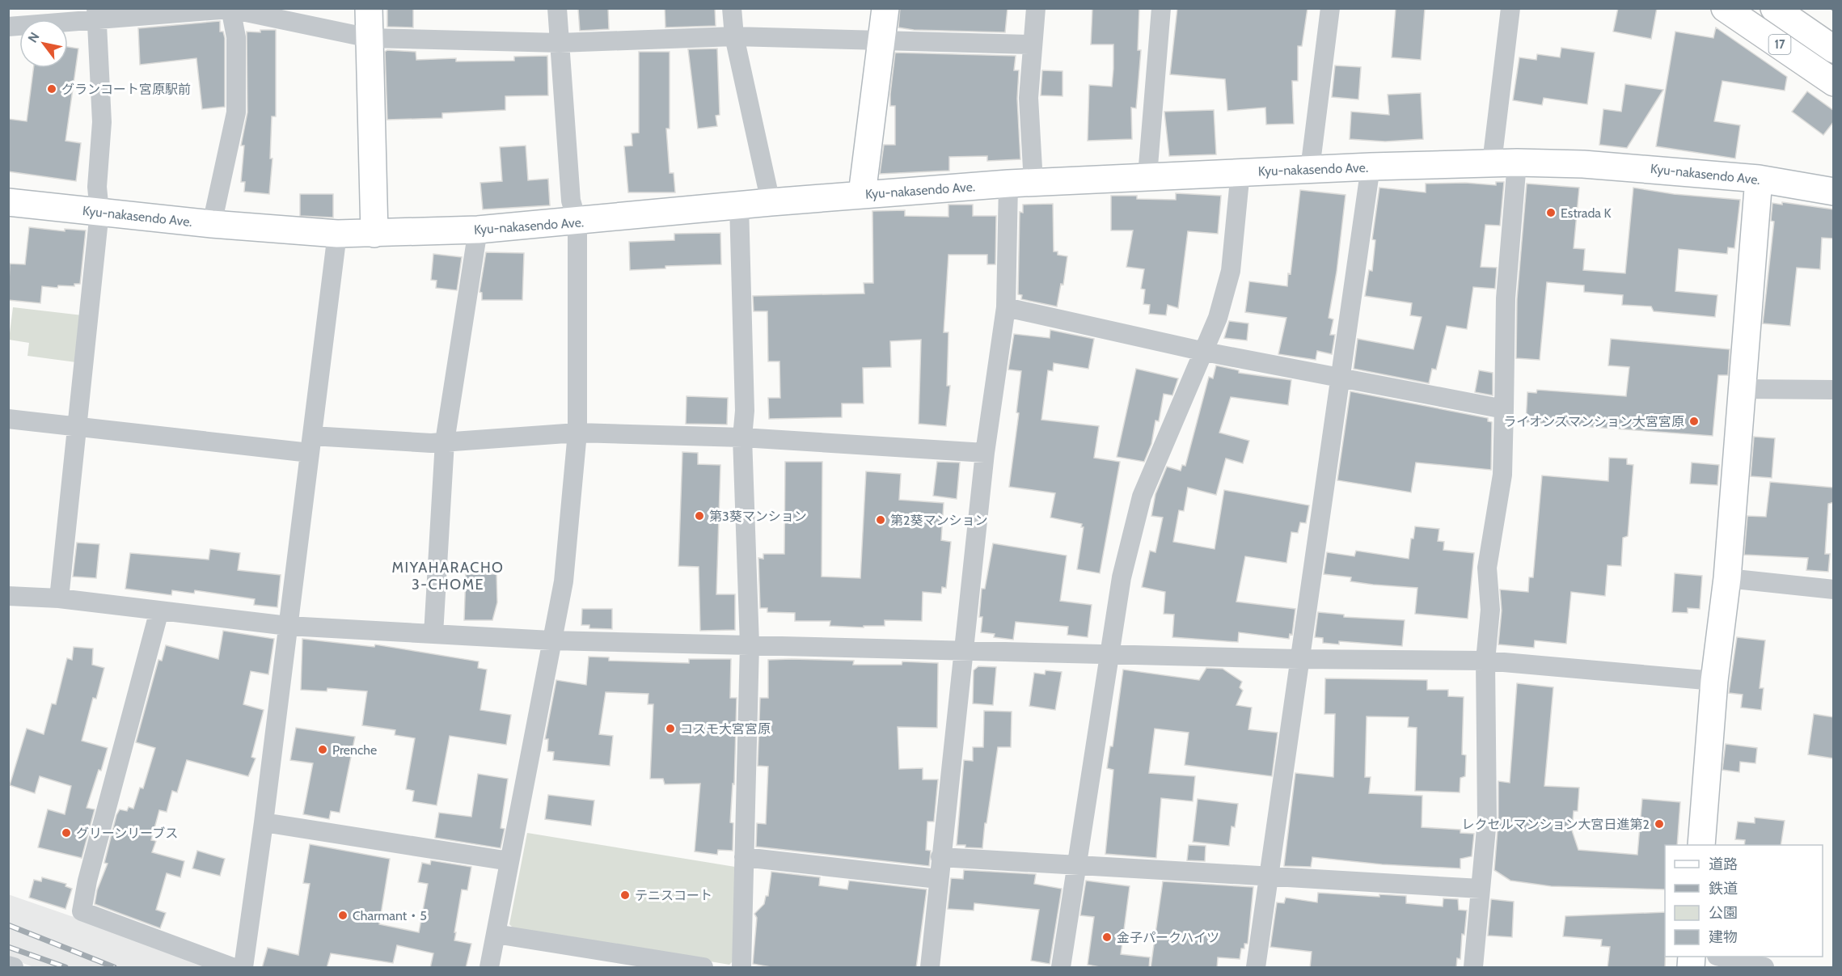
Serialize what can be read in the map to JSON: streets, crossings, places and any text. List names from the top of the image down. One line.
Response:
{"streets":{"main road":["17","Kyu-nakasendo Ave."]},"districts":["MIYAHARACHO 3-CHOME"],"places":["グランコート宮原駅前","Estrada K","ライオンズマンション大宮宮原","第3葵マンション","第2葵マンション","コスモ大宮宮原","Prenche","レクセルマンション大宮日進第2","グリーンリーブス","テニスコート","Charmant・5","金子パークハイツ"],"legend":["道路","鉄道","公園","建物"],"north":"top left"}
